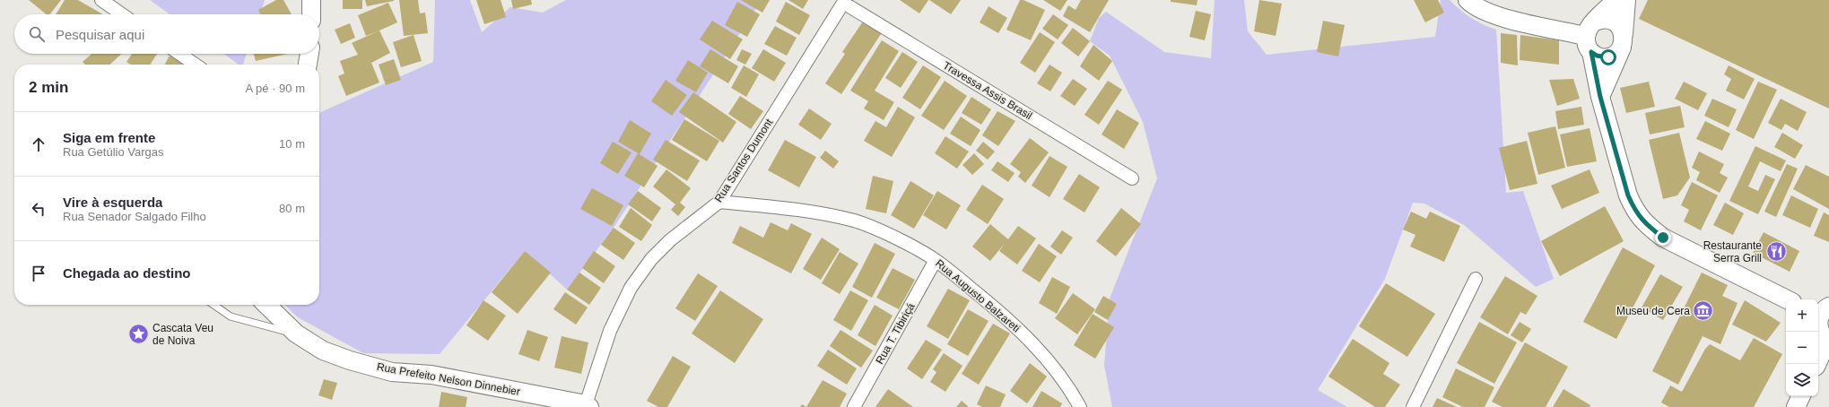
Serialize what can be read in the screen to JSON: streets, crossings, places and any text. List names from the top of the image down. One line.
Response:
{"streets":{"street":["Travessa Assis Brasil","Rua Santos Dumont","Rua Augusto Balzareti","Rua T. Tibiriçá","Rua Prefeito Nelson Dinnebier"]},"crossings":[["Travessa Assis Brasil","Rua Santos Dumont"],["Rua Santos Dumont","Rua Augusto Balzareti"],["Rua Santos Dumont","Rua Prefeito Nelson Dinnebier"],["Rua Augusto Balzareti","Rua T. Tibiriçá"]],"places":{"restaurant":["Restaurante Serra Grill"],"museum":["Museu de Cera"],"place":["Cascata Veu de Noiva"]},"page":{"search":"Pesquisar aqui","heading":["2 min","A pé · 90 m"],"list":[["Siga em frente","Rua Getúlio Vargas","10 m"],["Vire à esquerda","Rua Senador Salgado Filho","80 m"],"Chegada ao destino"],"map_buttons":["+","−"]}}
